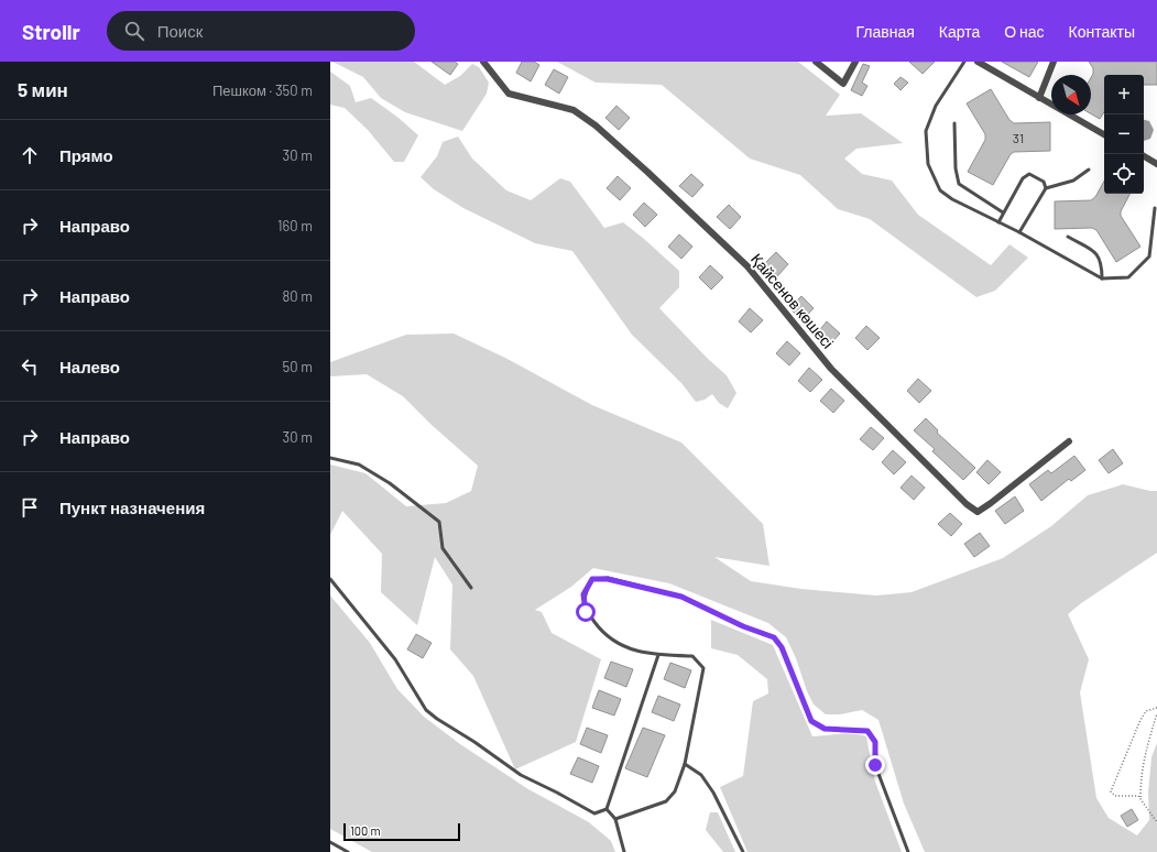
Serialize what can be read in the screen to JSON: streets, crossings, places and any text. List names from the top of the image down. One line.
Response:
{"streets":{"street":["Қайсенов көшесі"]},"house_numbers":["31"],"scale_bar":"100 m","north":"bottom right","page":{"header":"Strollr","search":"Поиск","nav":["Главная","Карта","О нас","Контакты"],"heading":["5 мин","Пешком · 350 m"],"map_buttons":["+","−"],"list":[["Прямо","30 m"],["Направо","160 m"],["Направо","80 m"],["Налево","50 m"],["Направо","30 m"],"Пункт назначения"],"scale":"100 m"}}
